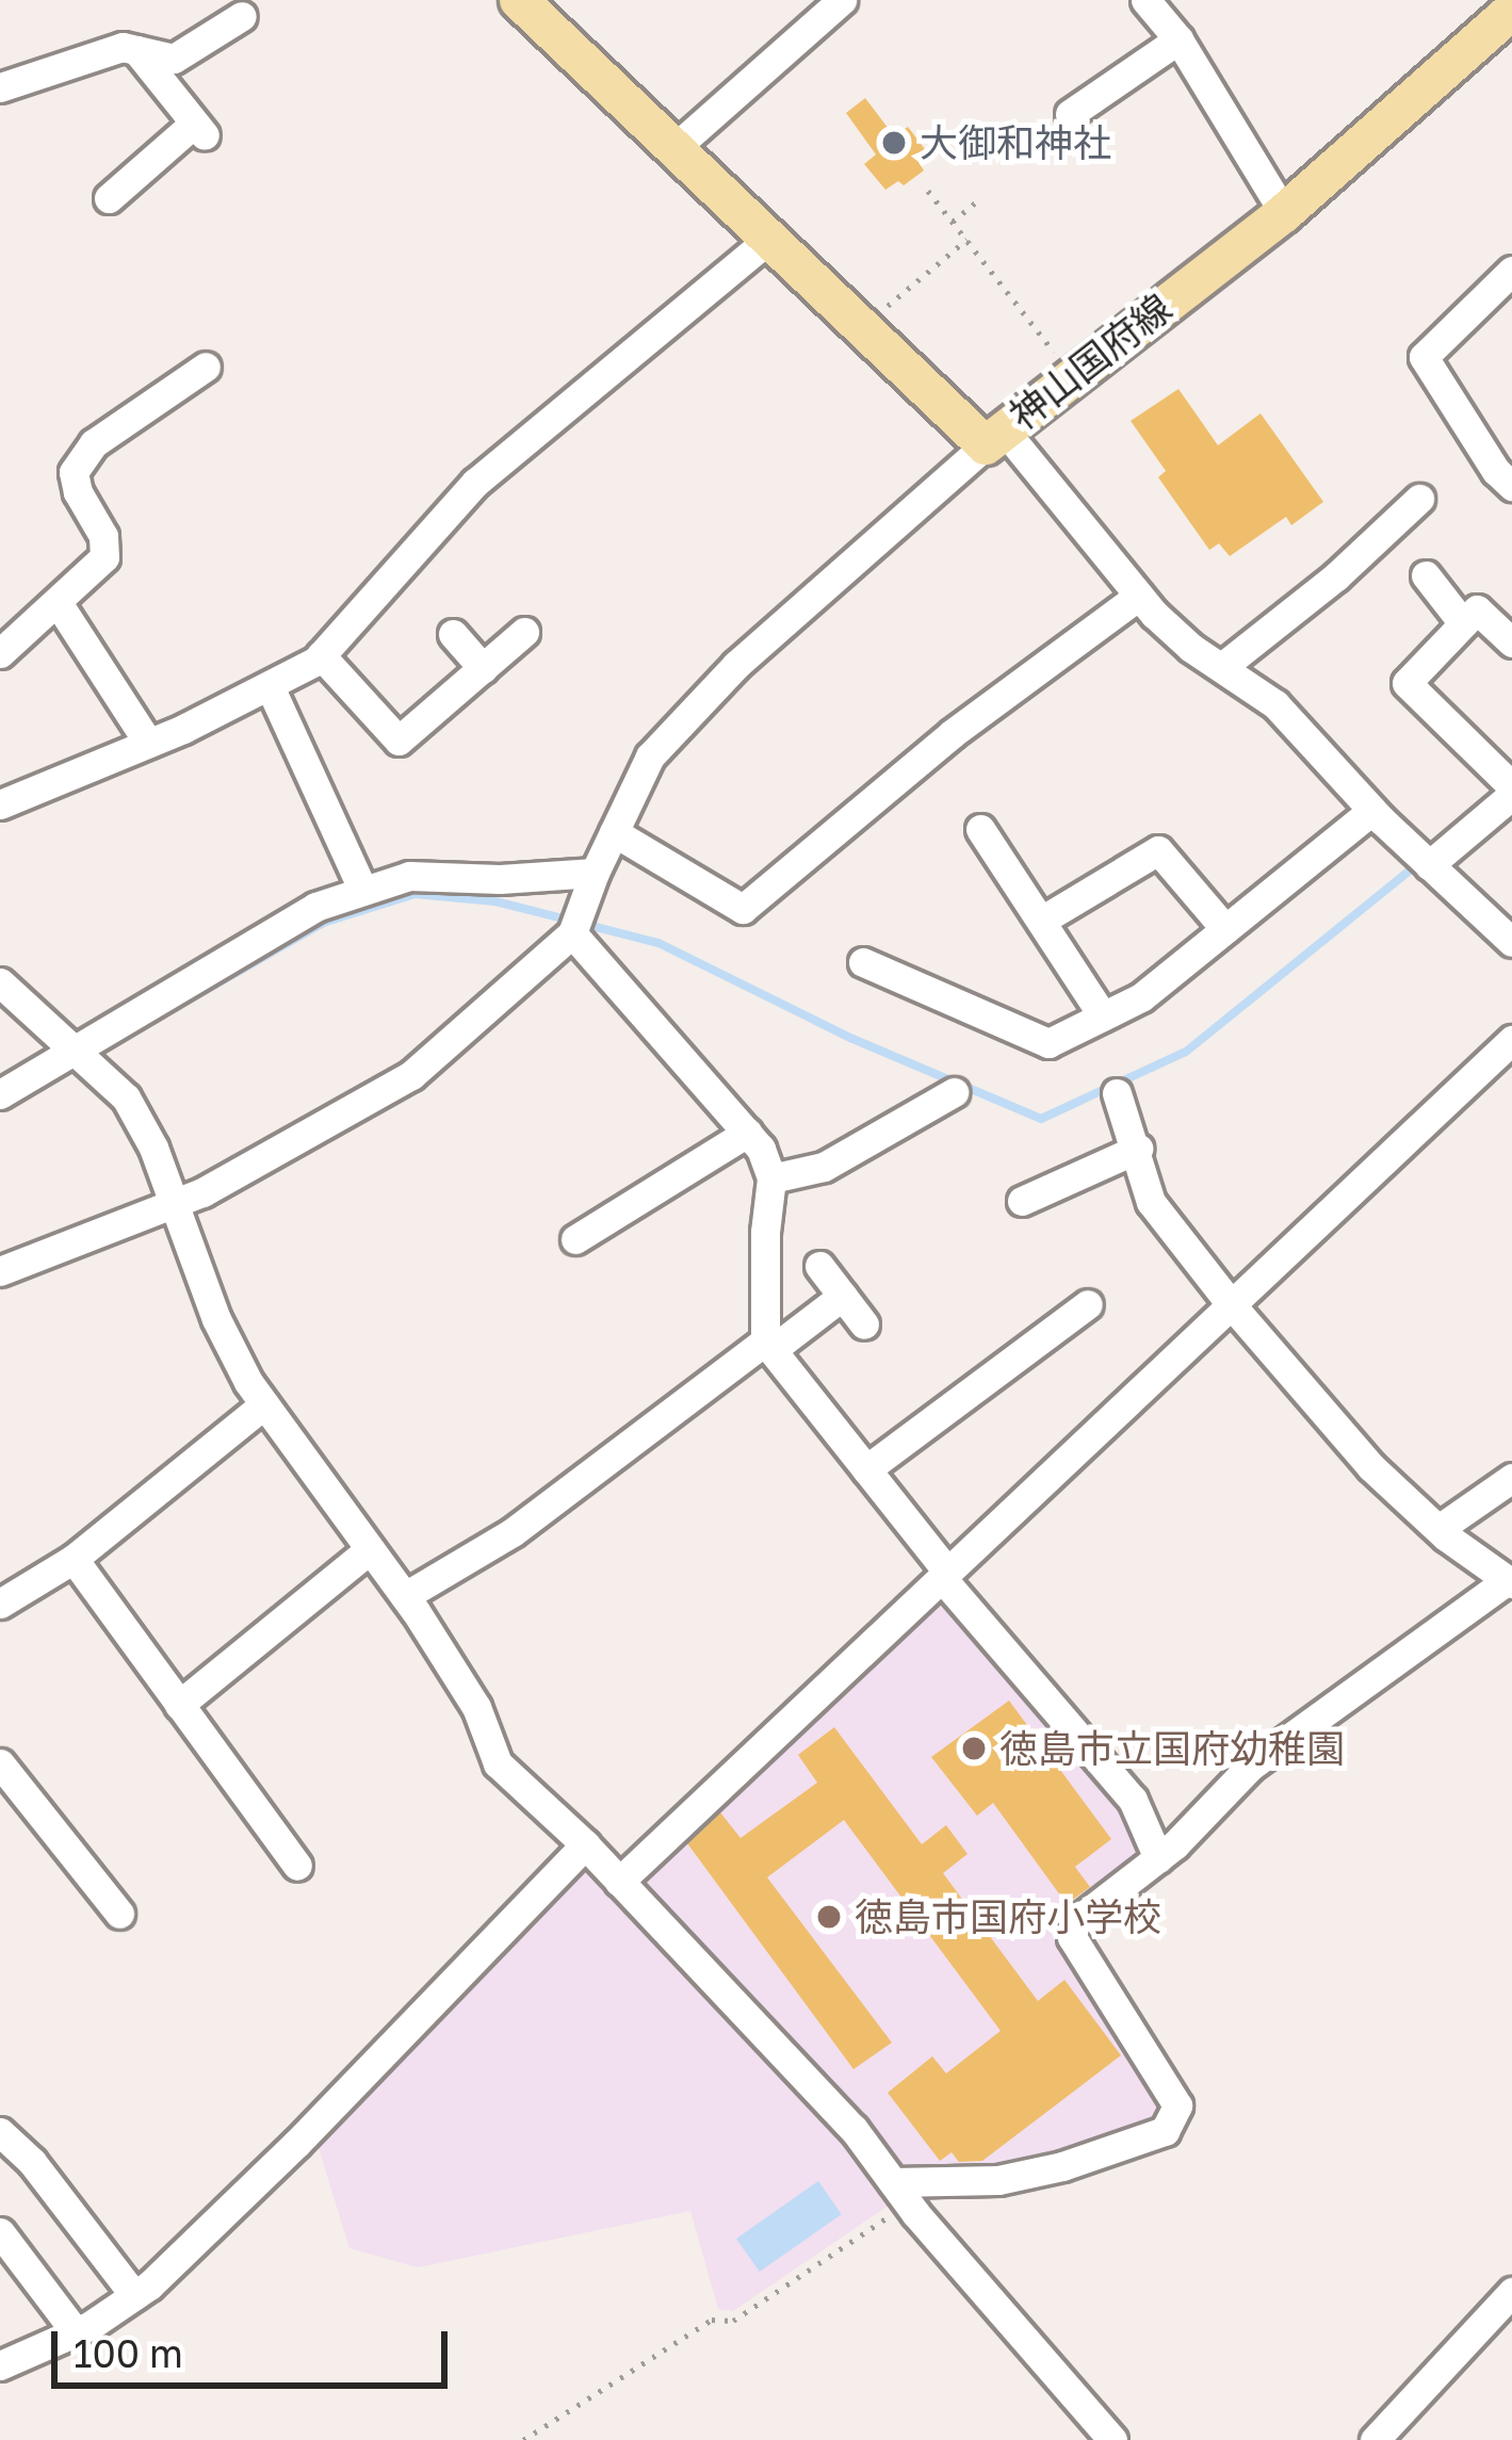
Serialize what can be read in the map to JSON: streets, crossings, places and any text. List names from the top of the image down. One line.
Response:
{"streets":{"main road":["神山国府線"]},"places":["大御和神社","徳島市立国府幼稚園","徳島市国府小学校"],"scale_bar":"100 m"}
